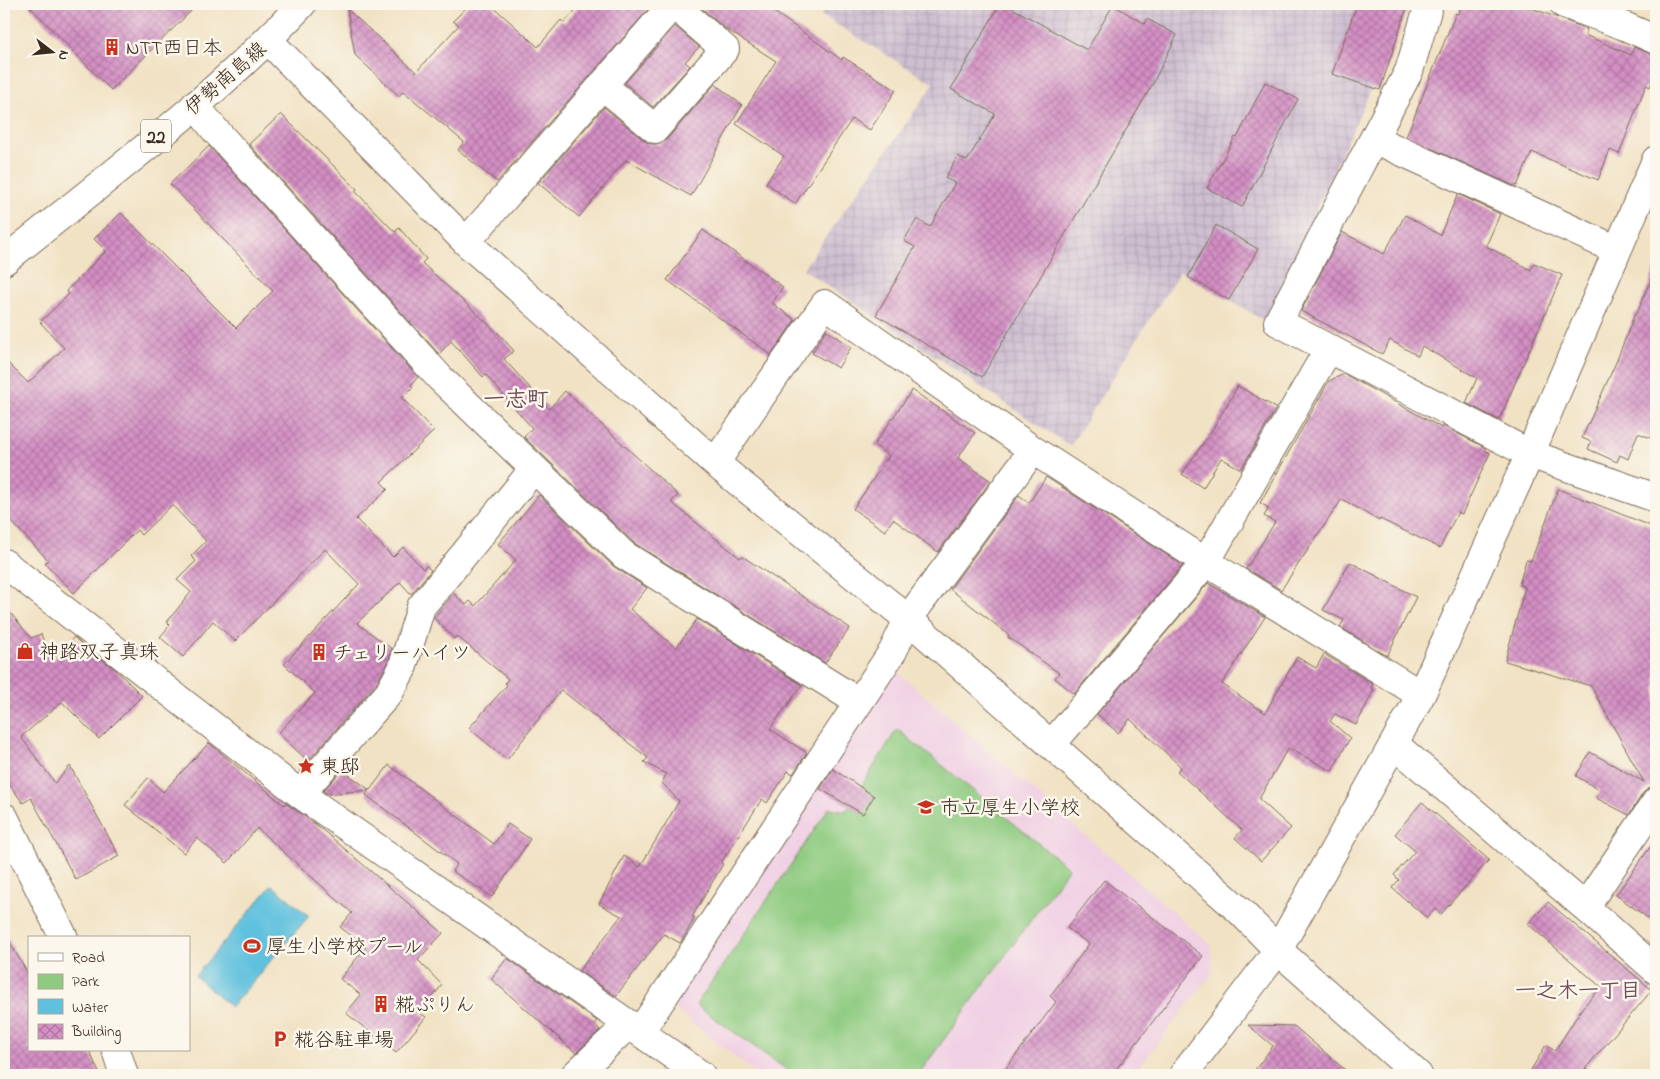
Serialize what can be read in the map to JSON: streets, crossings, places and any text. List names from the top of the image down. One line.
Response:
{"streets":{"street":["伊勢南島線","22"]},"districts":["一志町","一之木一丁目"],"places":{"building":["NTT西日本","チェリーハイツ","糀ぷりん"],"shop":["神路双子真珠"],"place":["東邸"],"school or university":["市立厚生小学校"],"sports":["厚生小学校プール"],"parking":["糀谷駐車場"]},"legend":["Road","Park","Water","Building"],"north":"right"}
